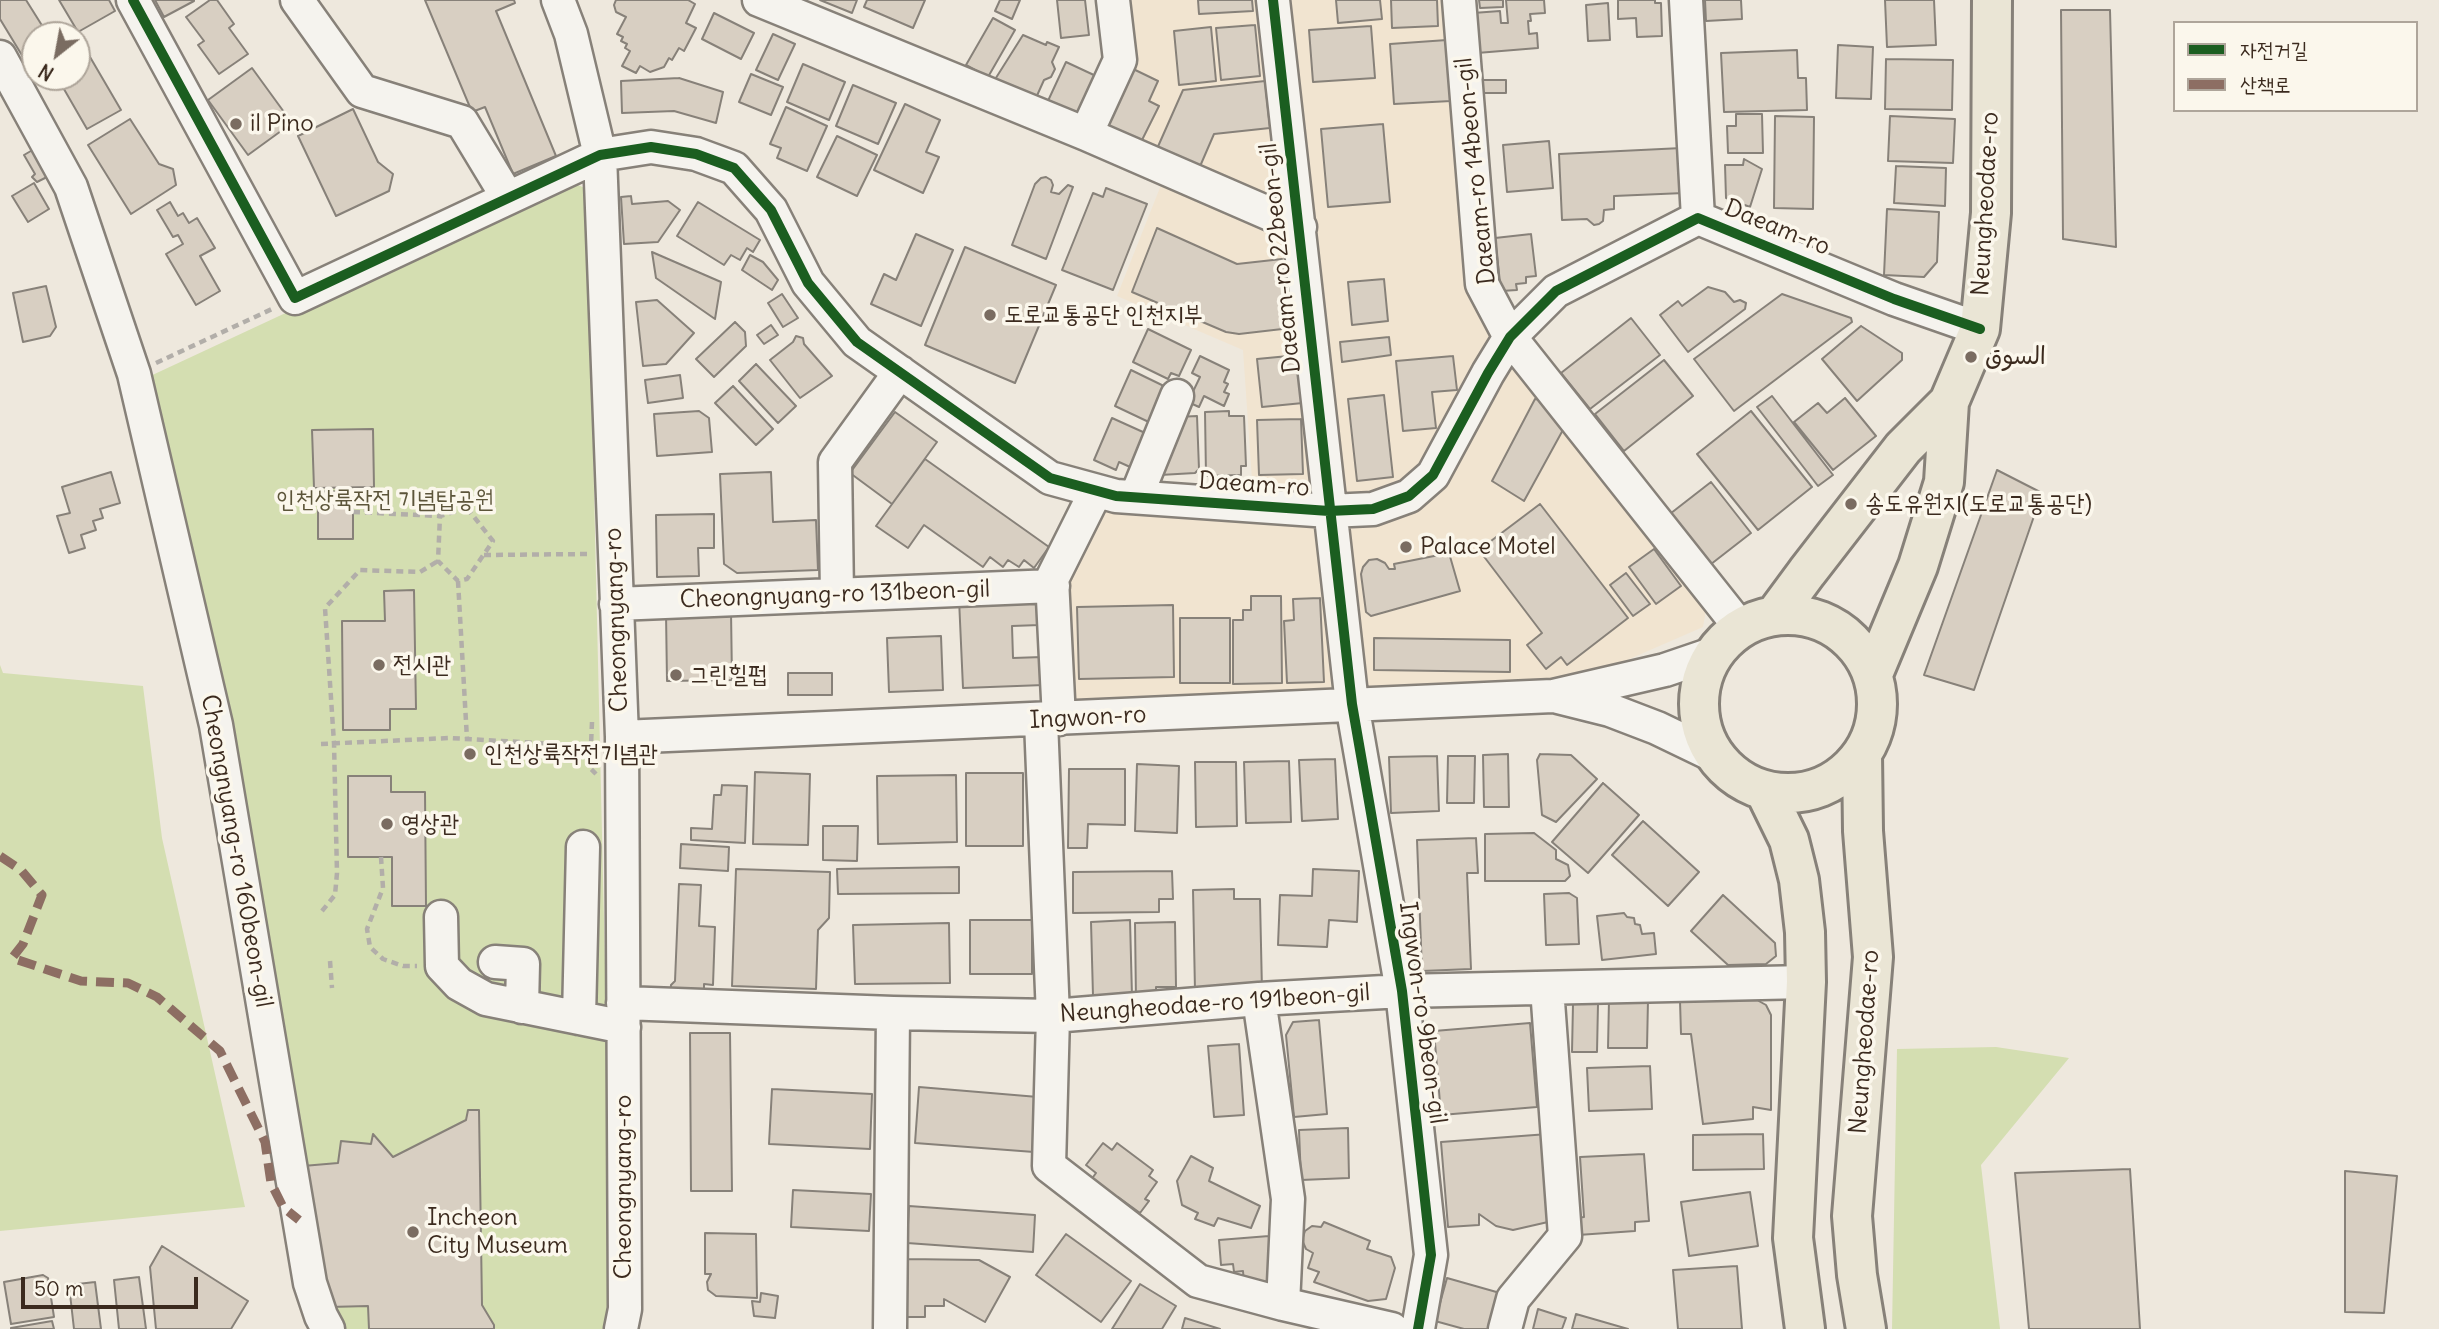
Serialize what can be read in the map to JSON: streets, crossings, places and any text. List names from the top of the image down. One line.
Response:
{"streets":{"main road":["Neungheodae-ro"],"street":["Daeam-ro 14beon-gil","Daeam-ro","Daeam-ro 22beon-gil","Cheongnyang-ro 131beon-gil","Cheongnyang-ro","Ingwon-ro","Cheongnyang-ro 160beon-gil","Neungheodae-ro 191beon-gil","Ingwon-ro 9beon-gil"]},"crossings":[["Daeam-ro 14beon-gil","Neungheodae-ro"],["Daeam-ro 14beon-gil","Daeam-ro"],["Neungheodae-ro","Daeam-ro"],["Daeam-ro","Daeam-ro 22beon-gil"],["Daeam-ro","Cheongnyang-ro"],["Daeam-ro 22beon-gil","Ingwon-ro"],["Daeam-ro 22beon-gil","Ingwon-ro 9beon-gil"],["Cheongnyang-ro 131beon-gil","Cheongnyang-ro"],["Cheongnyang-ro","Ingwon-ro"],["Cheongnyang-ro","Neungheodae-ro 191beon-gil"],["Ingwon-ro","Ingwon-ro 9beon-gil"],["Neungheodae-ro 191beon-gil","Ingwon-ro 9beon-gil"]],"parks":["인천상륙작전 기념탑공원"],"places":["il Pino","도로교통공단 인천지부","السوق","송도유원지(도로교통공단)","Palace Motel","전시관","그린힐펍","인천상륙작전기념관","영상관","Incheon City Museum"],"legend":["자전거길","산책로"],"scale_bar":"50 m","north":"bottom left"}
